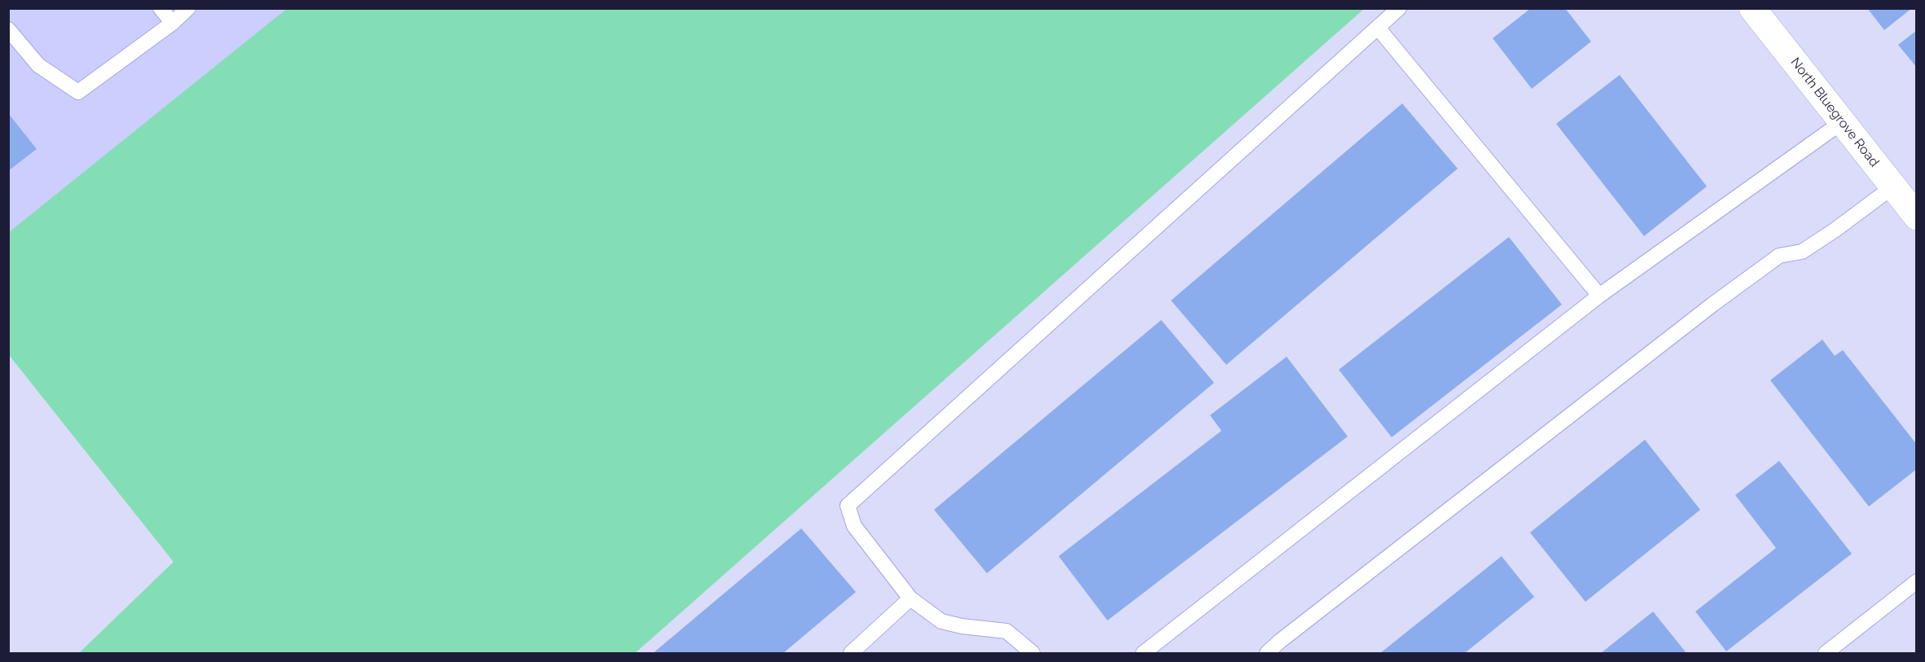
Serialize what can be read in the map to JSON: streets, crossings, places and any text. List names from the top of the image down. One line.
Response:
{"streets":{"street":["North Bluegrove Road"]}}
